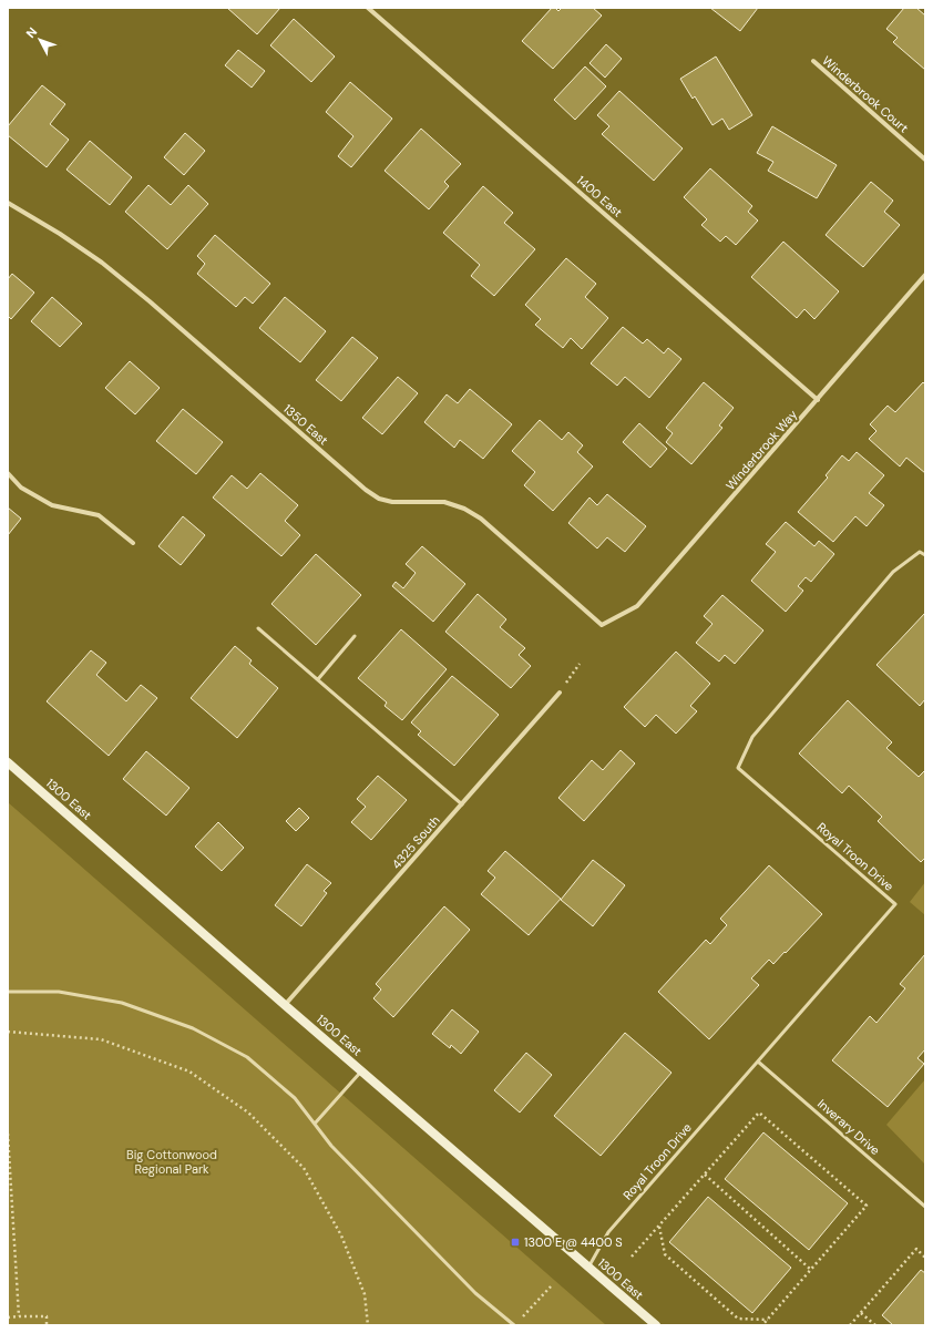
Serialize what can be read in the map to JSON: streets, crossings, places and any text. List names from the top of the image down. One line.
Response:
{"streets":{"main road":["1300 East"],"street":["Winderbrook Court","1400 East","1350 East","Winderbrook Way","4325 South"],"lane":["Royal Troon Drive","Inverary Drive"]},"crossings":[["1400 East","Winderbrook Way"],["1350 East","Winderbrook Way"],["1300 East","4325 South"],["1300 East","Royal Troon Drive"],["Royal Troon Drive","Inverary Drive"]],"parks":["Big Cottonwood Regional Park"],"places":{"transit":["1300 E @ 4400 S"]},"north":"top left"}
